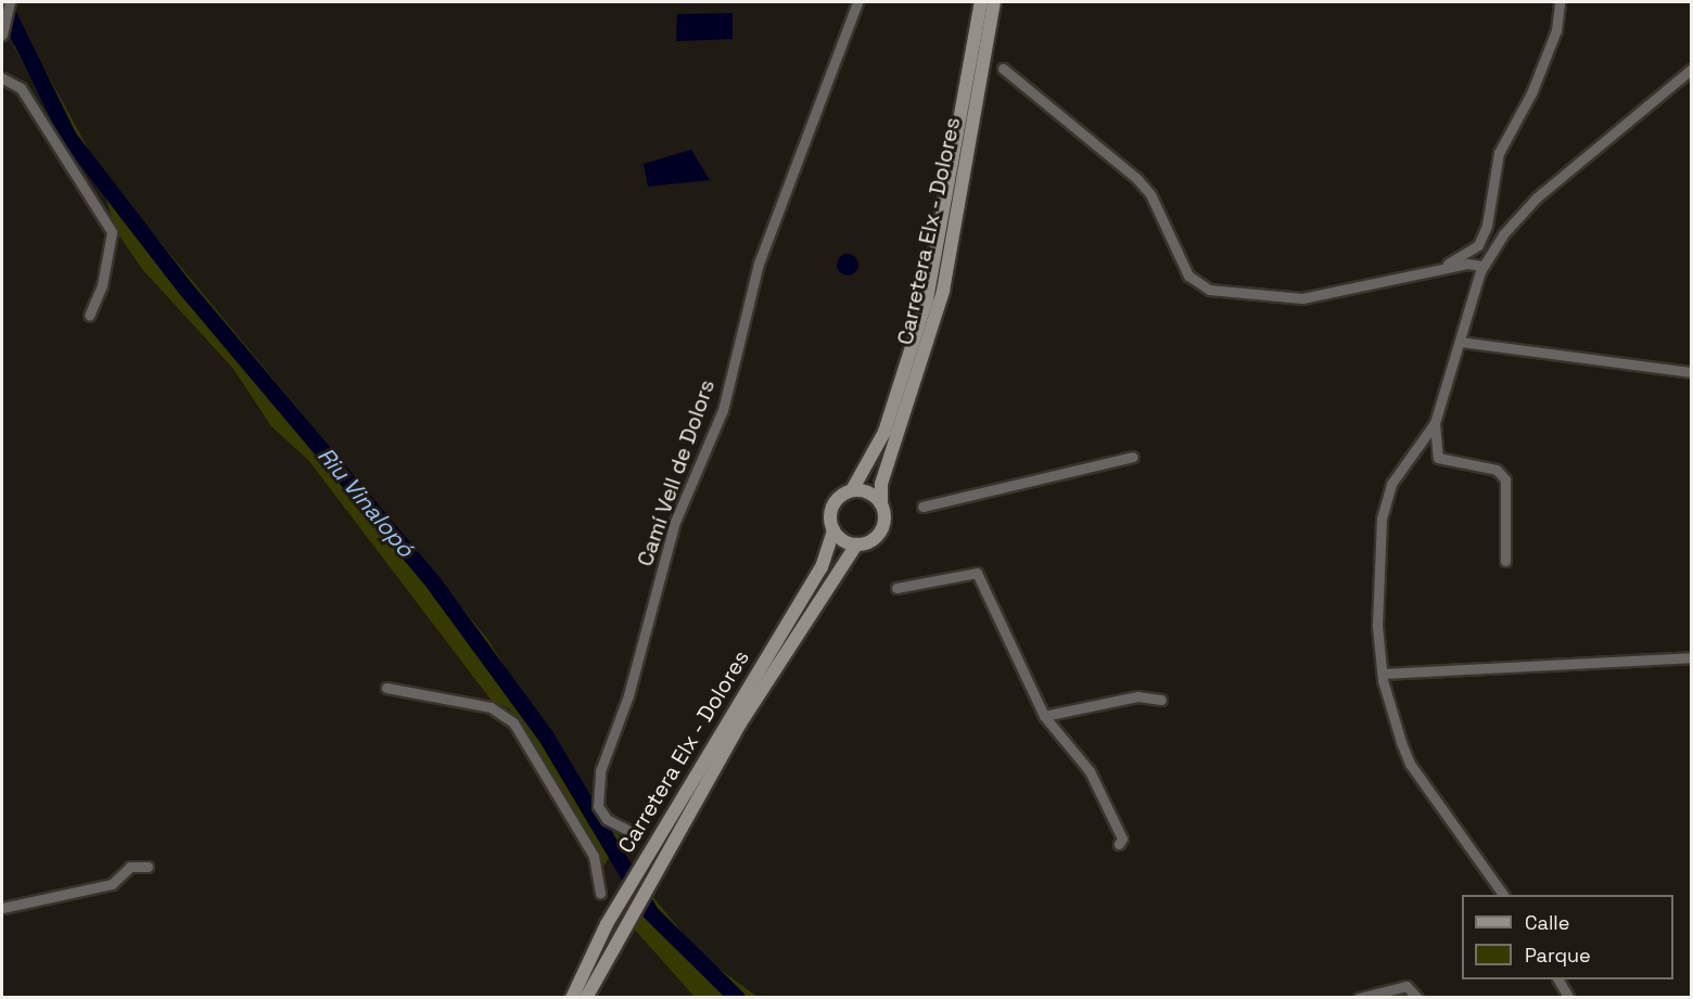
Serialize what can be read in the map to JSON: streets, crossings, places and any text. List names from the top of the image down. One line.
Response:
{"streets":{"main road":["Carretera Elx - Dolores"],"street":["Camí Vell de Dolors"]},"water":["Riu Vinalopó"],"legend":["Calle","Parque"]}
